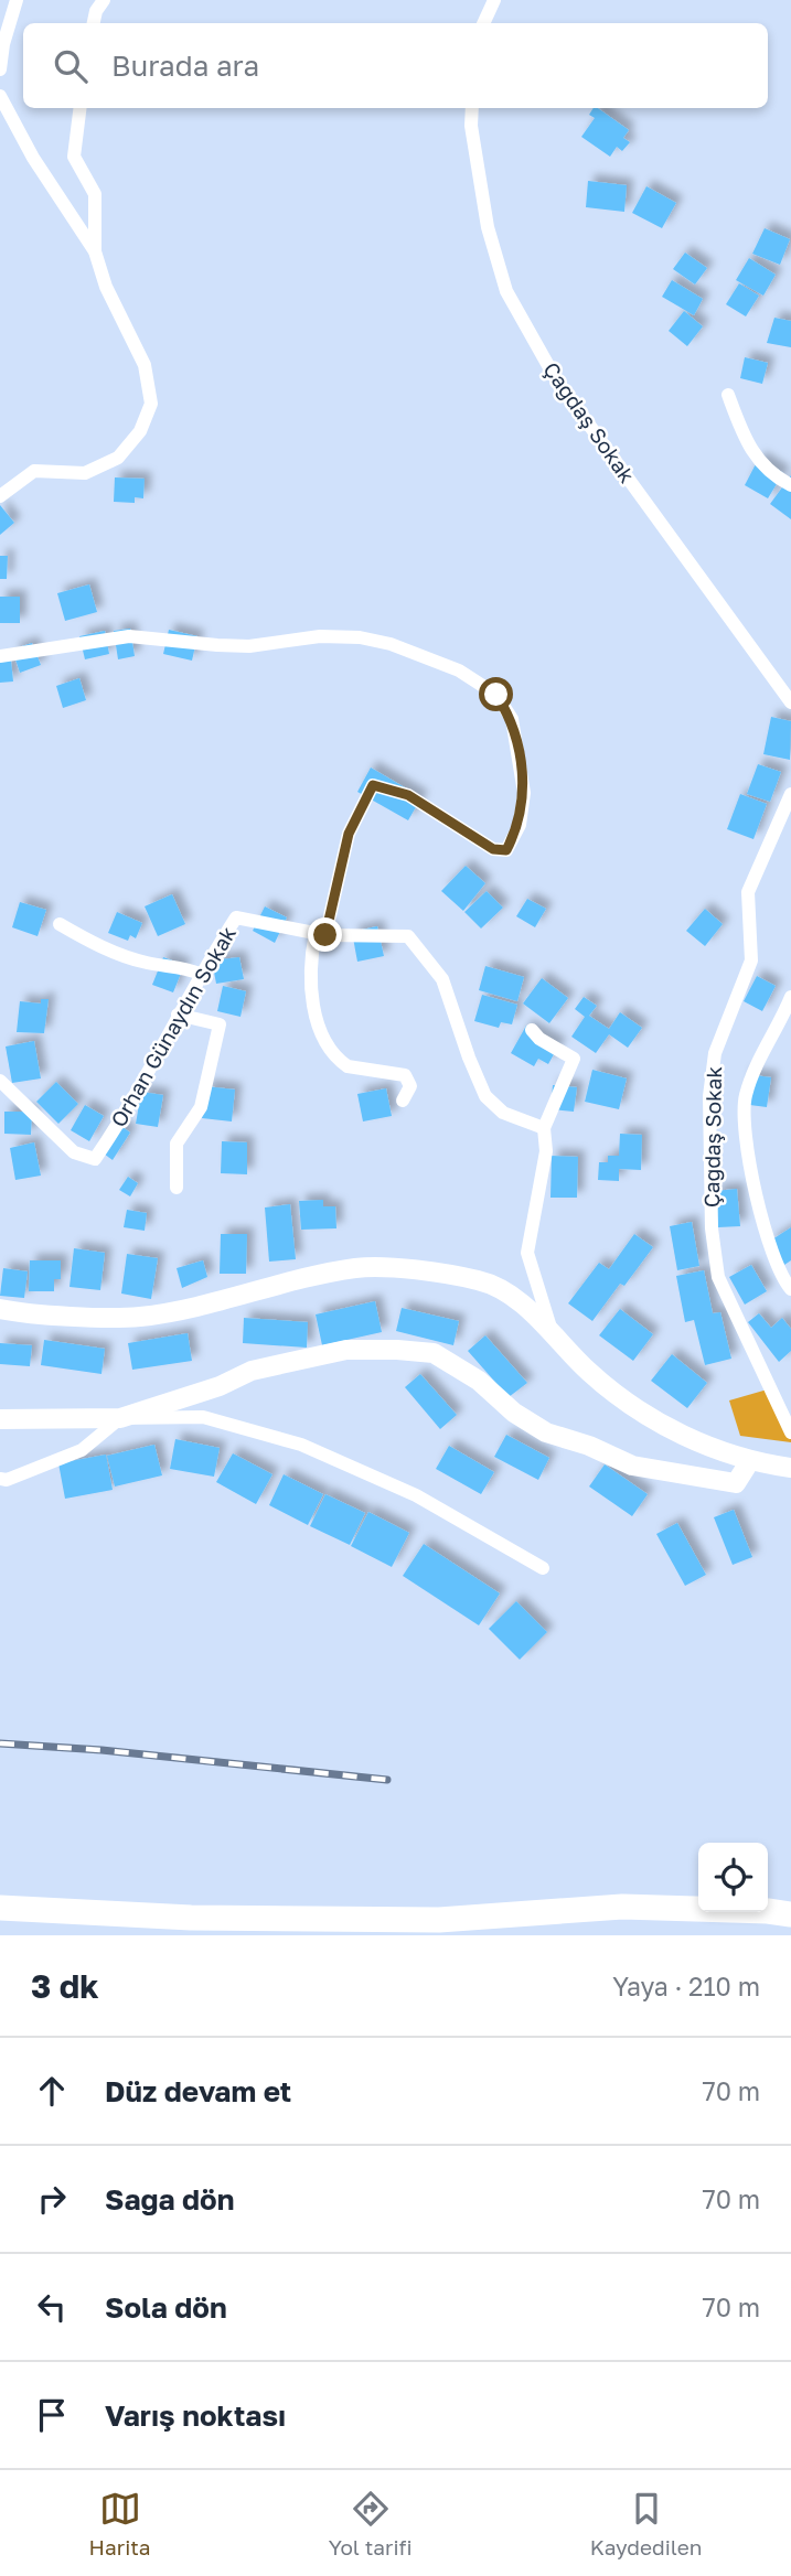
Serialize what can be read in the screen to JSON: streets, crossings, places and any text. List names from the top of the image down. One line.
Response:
{"streets":{"street":["Çağdaş Sokak","Orhan Günaydın Sokak"]},"page":{"search":"Burada ara","heading":["3 dk","Yaya · 210 m"],"list":[["Düz devam et","70 m"],["Sağa dön","70 m"],["Sola dön","70 m"],"Varış noktası"],"nav":["Harita","Yol tarifi","Kaydedilen"]}}
